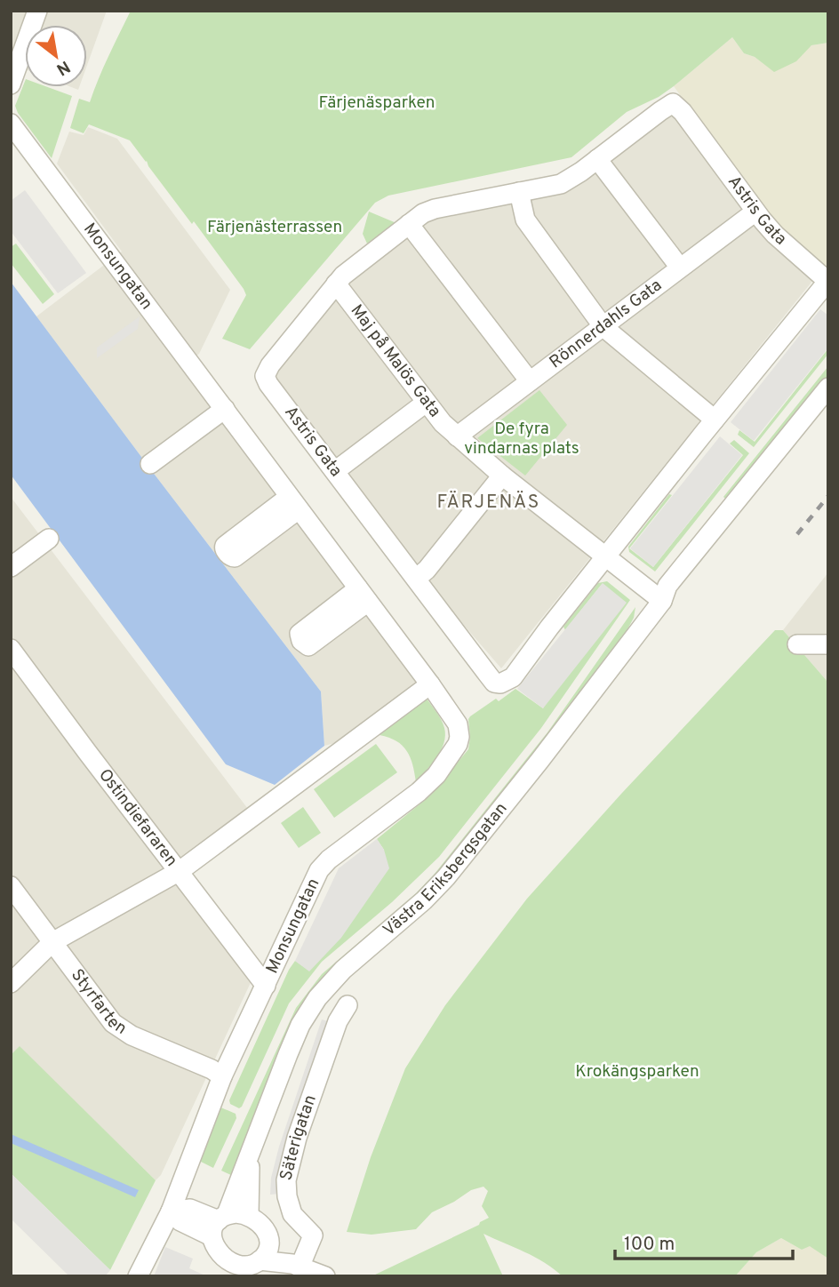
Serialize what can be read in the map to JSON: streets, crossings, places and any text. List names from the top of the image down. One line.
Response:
{"streets":{"street":["Astris Gata","Monsungatan","Rönnerdahls Gata","Maj på Malös Gata","Ostindiefararen","Västra Eriksbergsgatan","Styrfarten","Säterigatan"]},"crossings":[["Astris Gata","Rönnerdahls Gata"],["Astris Gata","Maj på Malös Gata"],["Monsungatan","Ostindiefararen"],["Monsungatan","Styrfarten"],["Rönnerdahls Gata","Maj på Malös Gata"],["Maj på Malös Gata","Västra Eriksbergsgatan"]],"districts":["FÄRJENÄS"],"parks":["Färjenäsparken","Färjenästerrassen","De fyra vindarnas plats","Krokängsparken"],"scale_bar":"100 m","north":"bottom right"}
